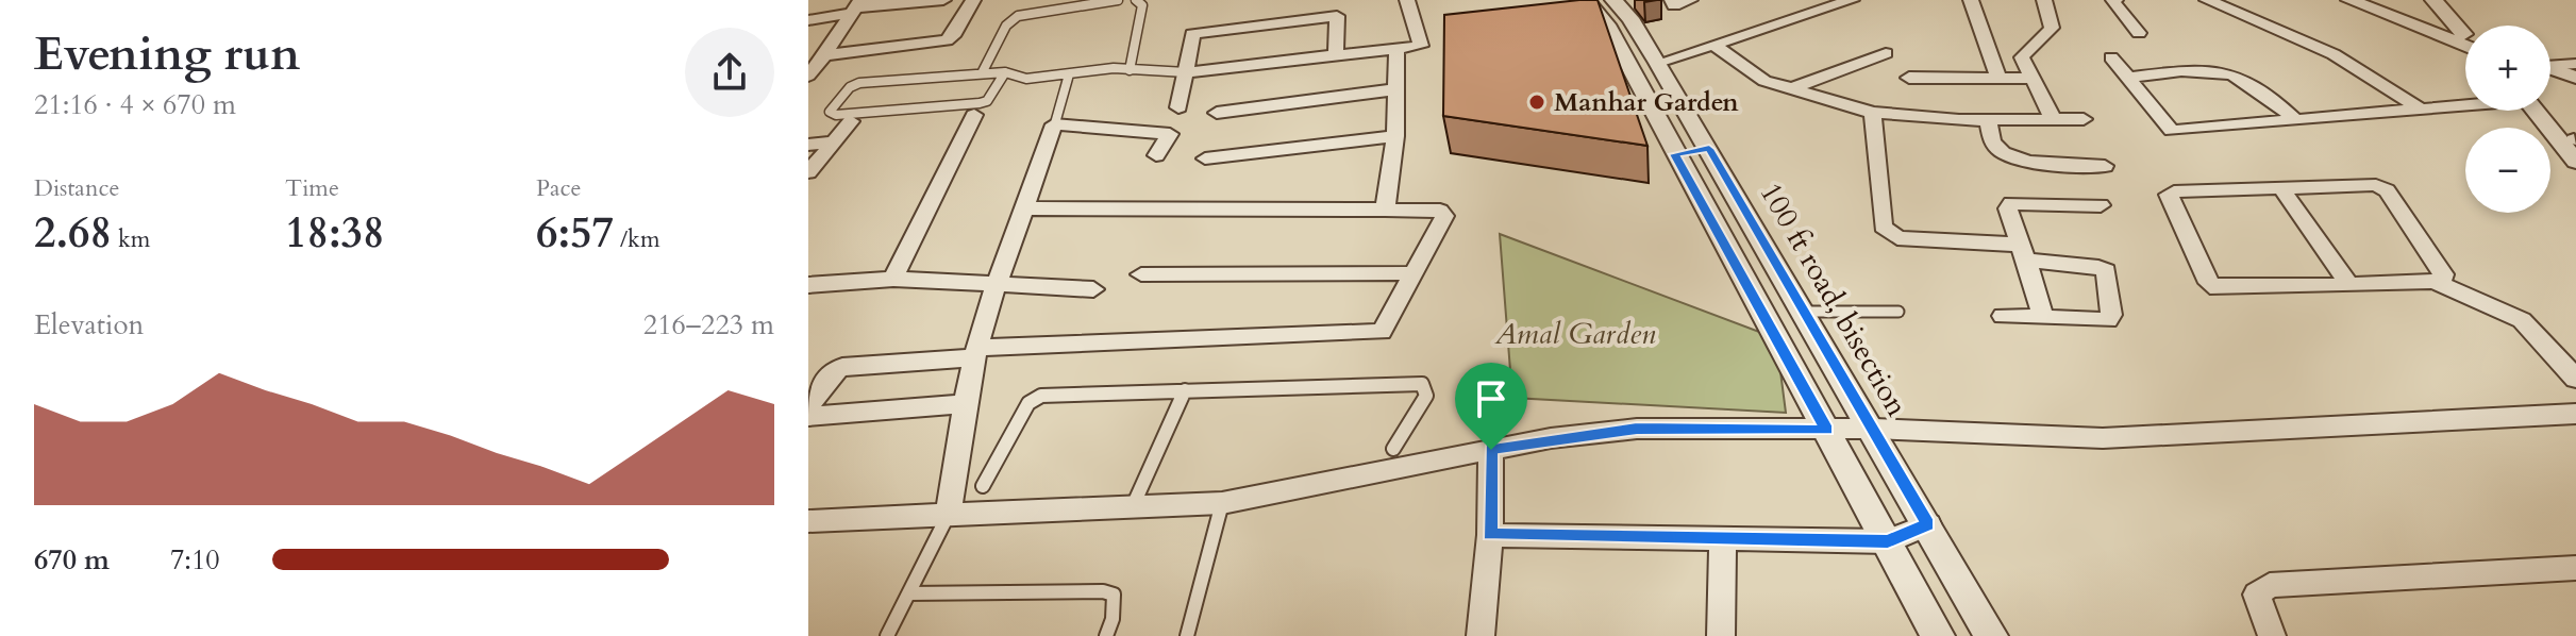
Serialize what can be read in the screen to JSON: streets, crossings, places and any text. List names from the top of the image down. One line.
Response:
{"streets":{"street":["100 ft road, bisection"]},"parks":["Amal Garden"],"places":["Manhar Garden"],"page":{"heading":["Evening run","21:16 · 4 × 670 m"],"map_buttons":["+","−"],"stats":[["Distance","2.68 km"],["Time","18:38"],["Pace","6:57 /km"]],"chart":["Elevation","216–223 m"],"list":[{"name":"670 m","note":"7:10"}]}}
